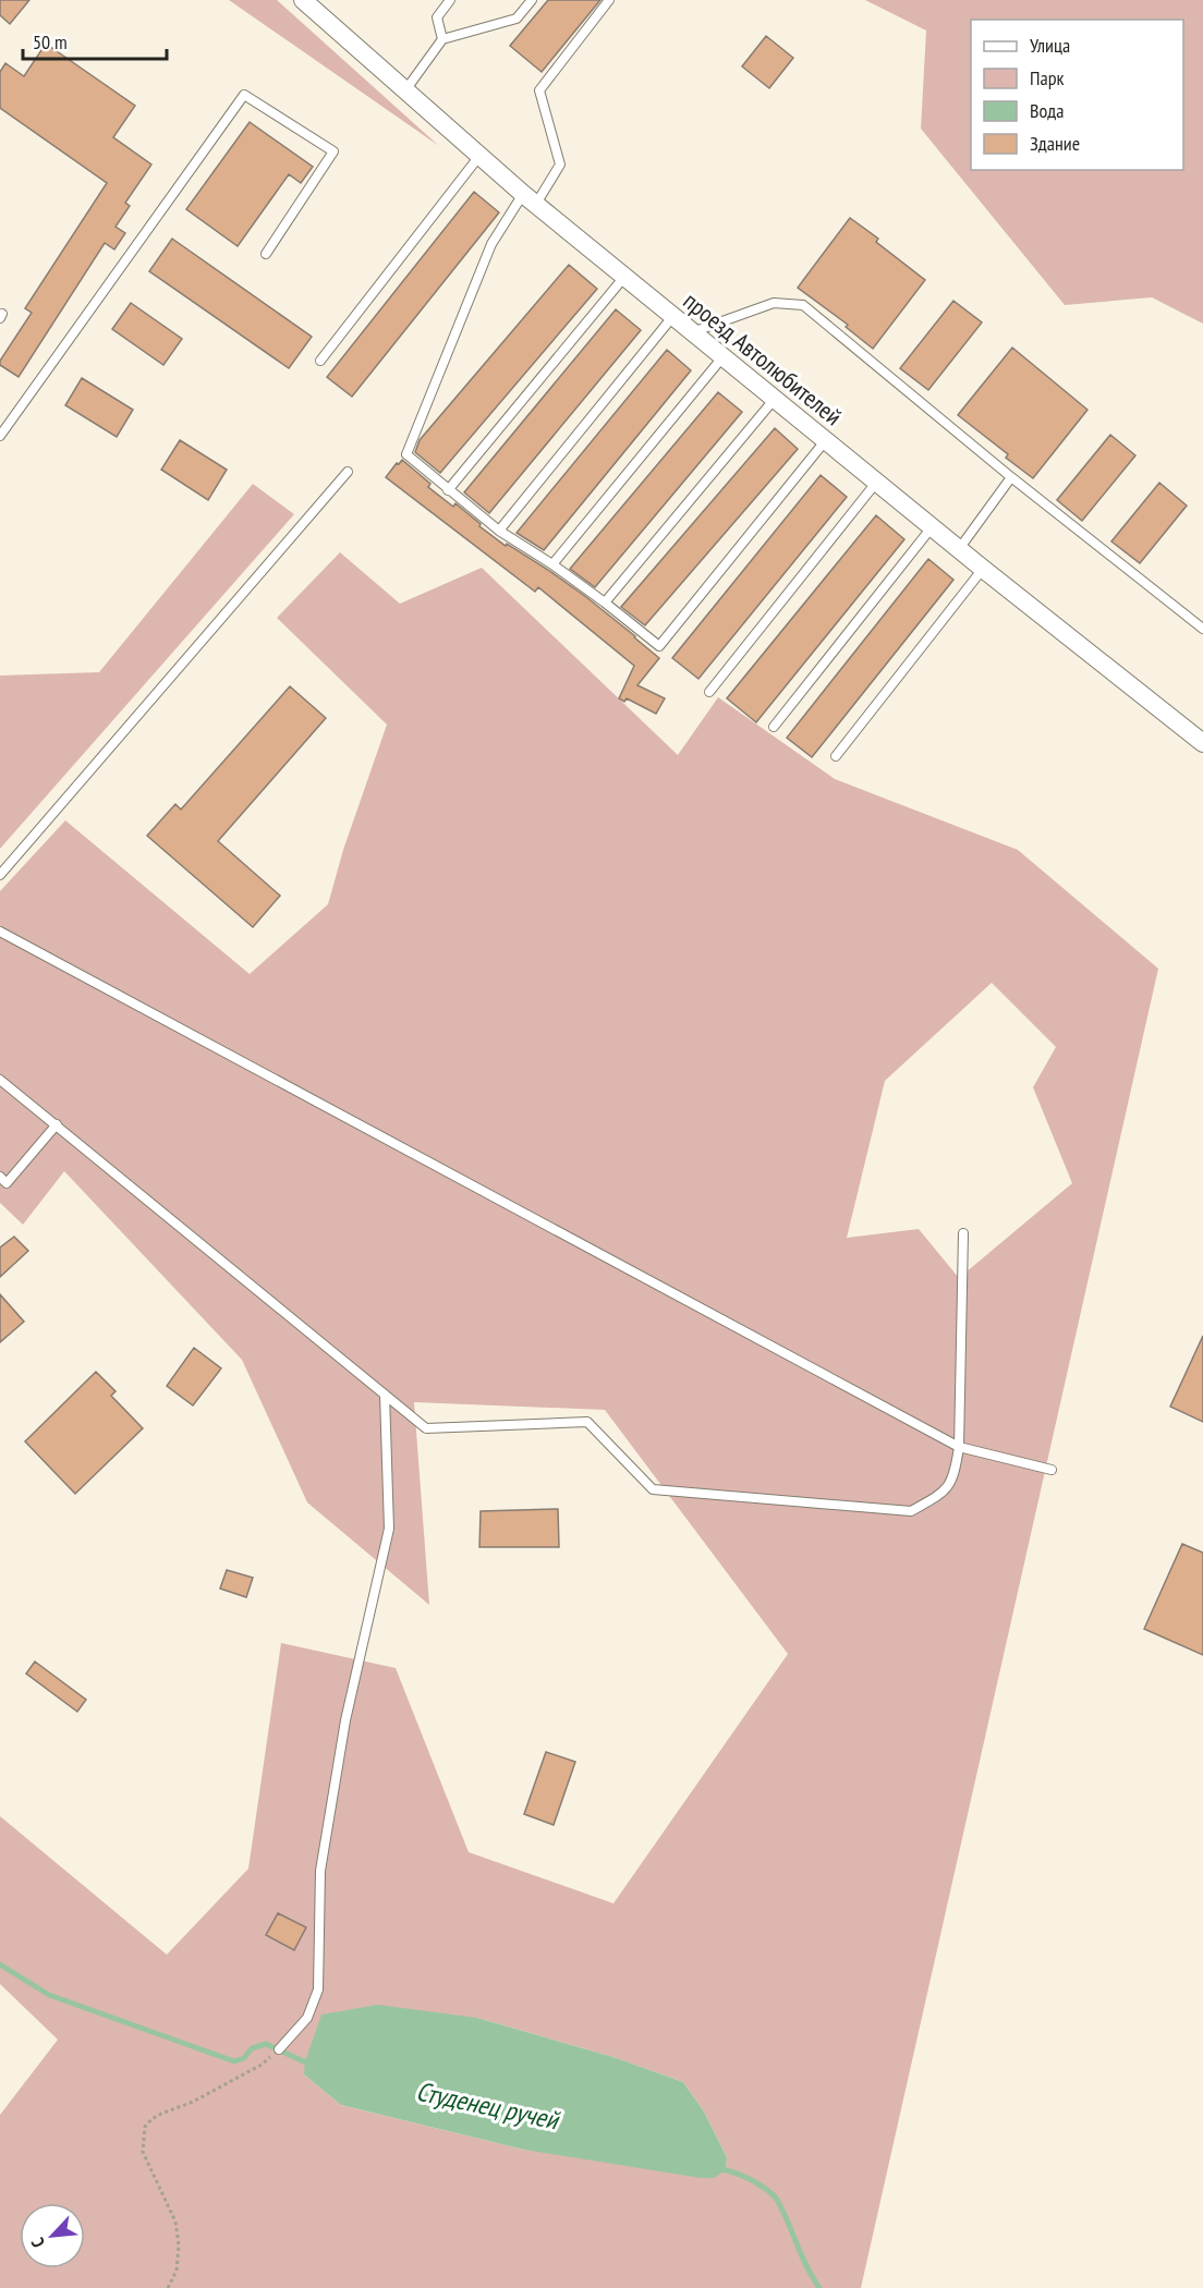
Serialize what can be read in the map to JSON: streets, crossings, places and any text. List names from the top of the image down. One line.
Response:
{"streets":{"street":["проезд Автолюбителей"]},"water":["Студенец ручей"],"legend":["Улица","Парк","Вода","Здание"],"scale_bar":"50 m","north":"bottom left"}
